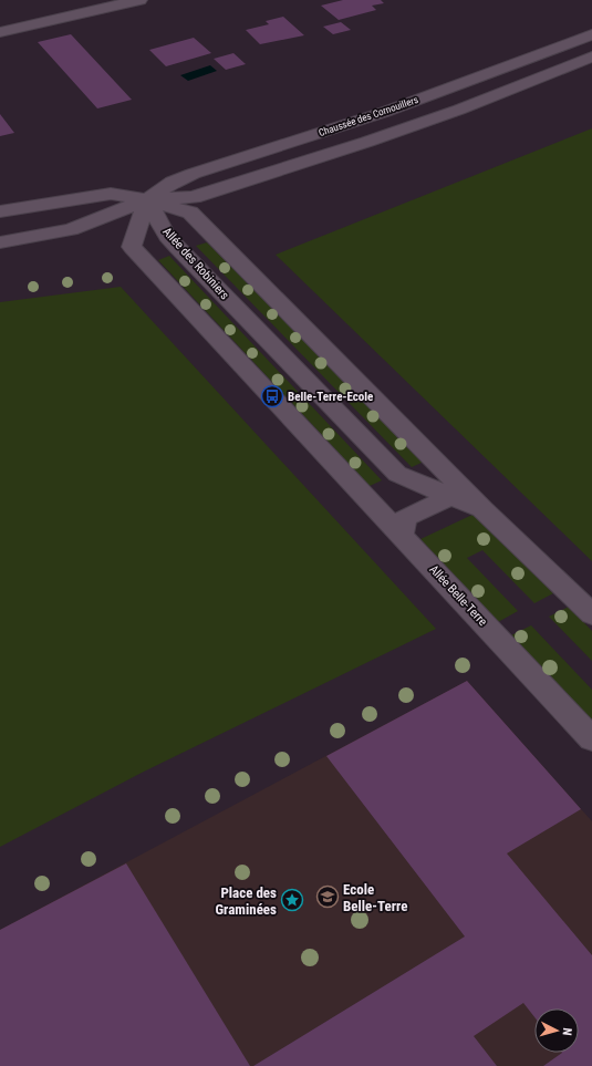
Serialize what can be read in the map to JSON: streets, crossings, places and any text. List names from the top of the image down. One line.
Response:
{"streets":{"street":["Chaussée des Cornouillers","Allée des Robiniers","Allée Belle-Terre"]},"crossings":[["Chaussée des Cornouillers","Allée des Robiniers"],["Chaussée des Cornouillers","Allée Belle-Terre"],["Allée des Robiniers","Allée Belle-Terre"]],"places":{"bus stop":["Belle-Terre-Ecole"],"school or university":["Ecole Belle-Terre"],"place":["Place des Graminées"]},"north":"right"}
